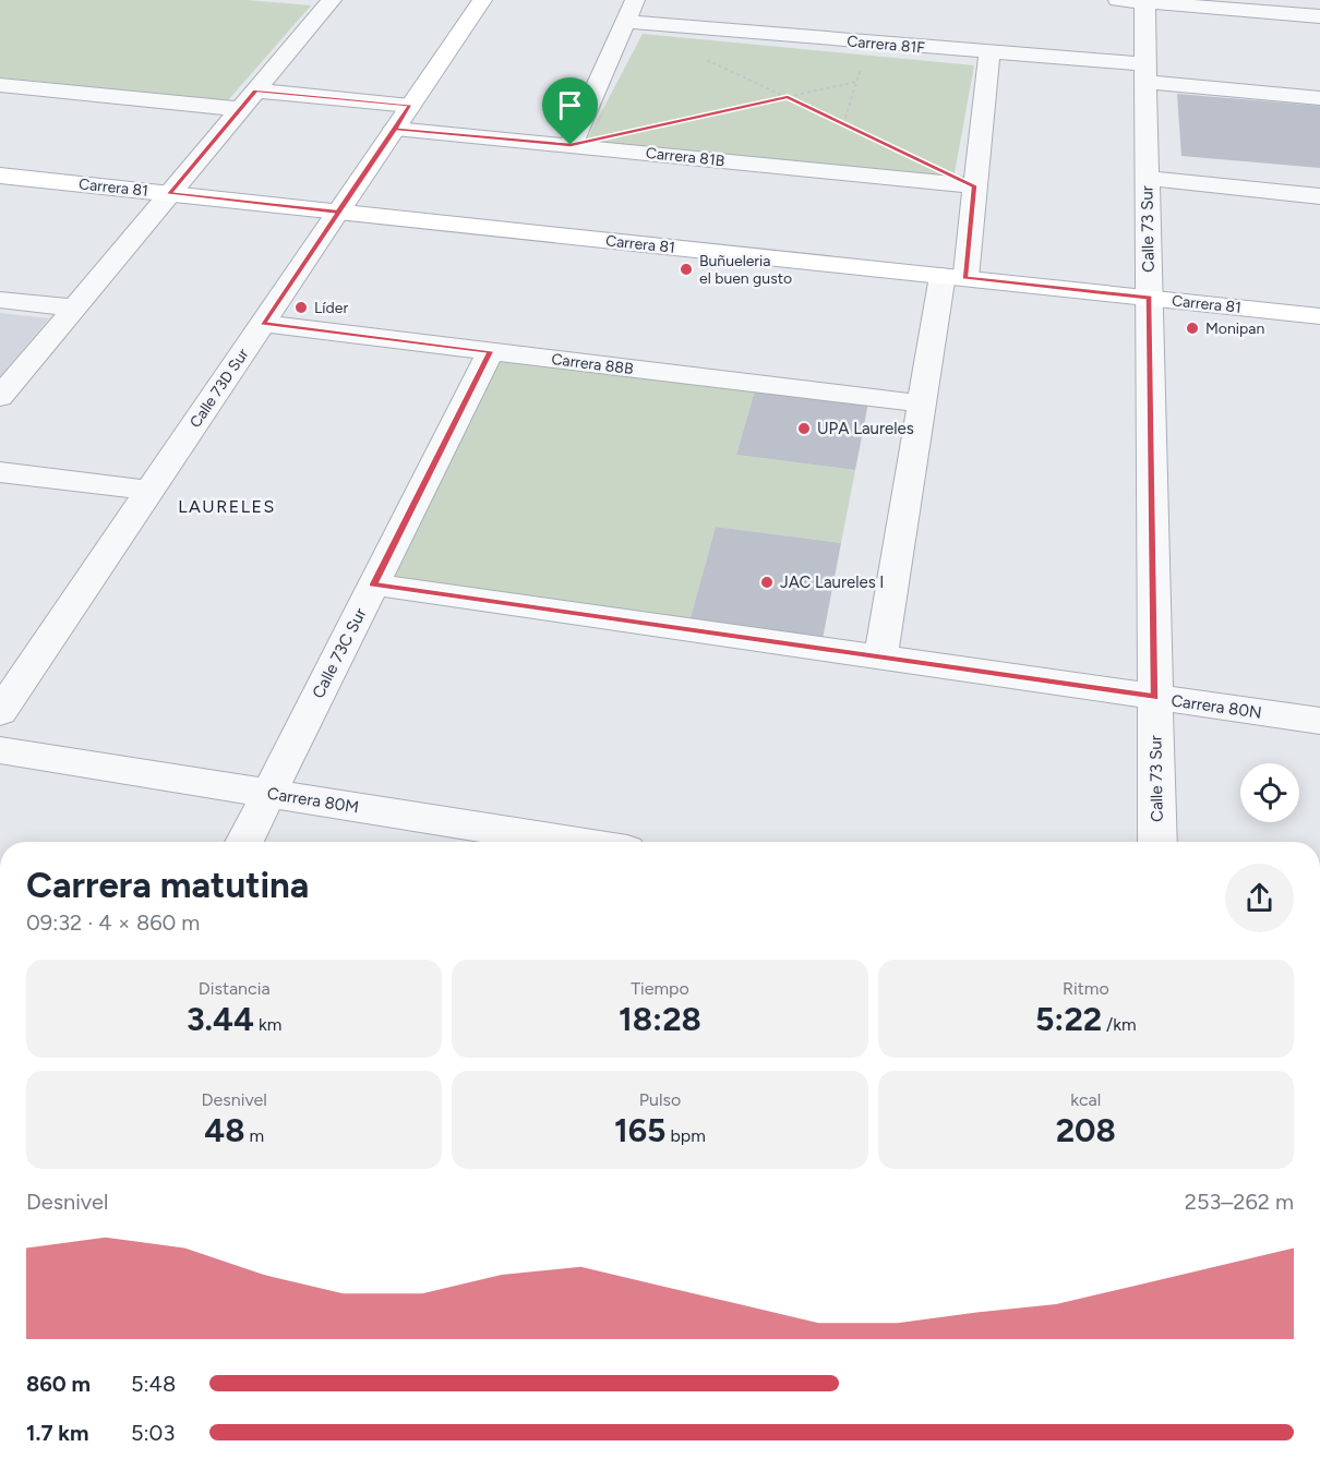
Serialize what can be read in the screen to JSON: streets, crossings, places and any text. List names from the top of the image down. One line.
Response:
{"streets":{"street":["Carrera 81F","Carrera 81B","Carrera 81","Calle 73 Sur","Carrera 88B","Calle 73D Sur","Calle 73C Sur","Carrera 80N","Carrera 80M"]},"crossings":[["Carrera 81F","Calle 73 Sur"],["Carrera 81B","Calle 73D Sur"],["Carrera 81","Calle 73 Sur"],["Carrera 81","Calle 73D Sur"],["Calle 73 Sur","Carrera 80N"],["Carrera 88B","Calle 73D Sur"],["Carrera 88B","Calle 73C Sur"],["Calle 73C Sur","Carrera 80N"],["Calle 73C Sur","Carrera 80M"]],"districts":["LAURELES"],"places":["Buñueleria el buen gusto","Líder","Monipan","UPA Laureles","JAC Laureles I"],"page":{"heading":["Carrera matutina","09:32 · 4 × 860 m"],"stats":[["Distancia","3.44 km"],["Tiempo","18:28"],["Ritmo","5:22 /km"],["Desnivel","48 m"],["Pulso","165 bpm"],["kcal","208"]],"chart":["Desnivel","253–262 m"],"list":[{"name":"860 m","note":"5:48"},{"name":"1.7 km","note":"5:03"}]}}
